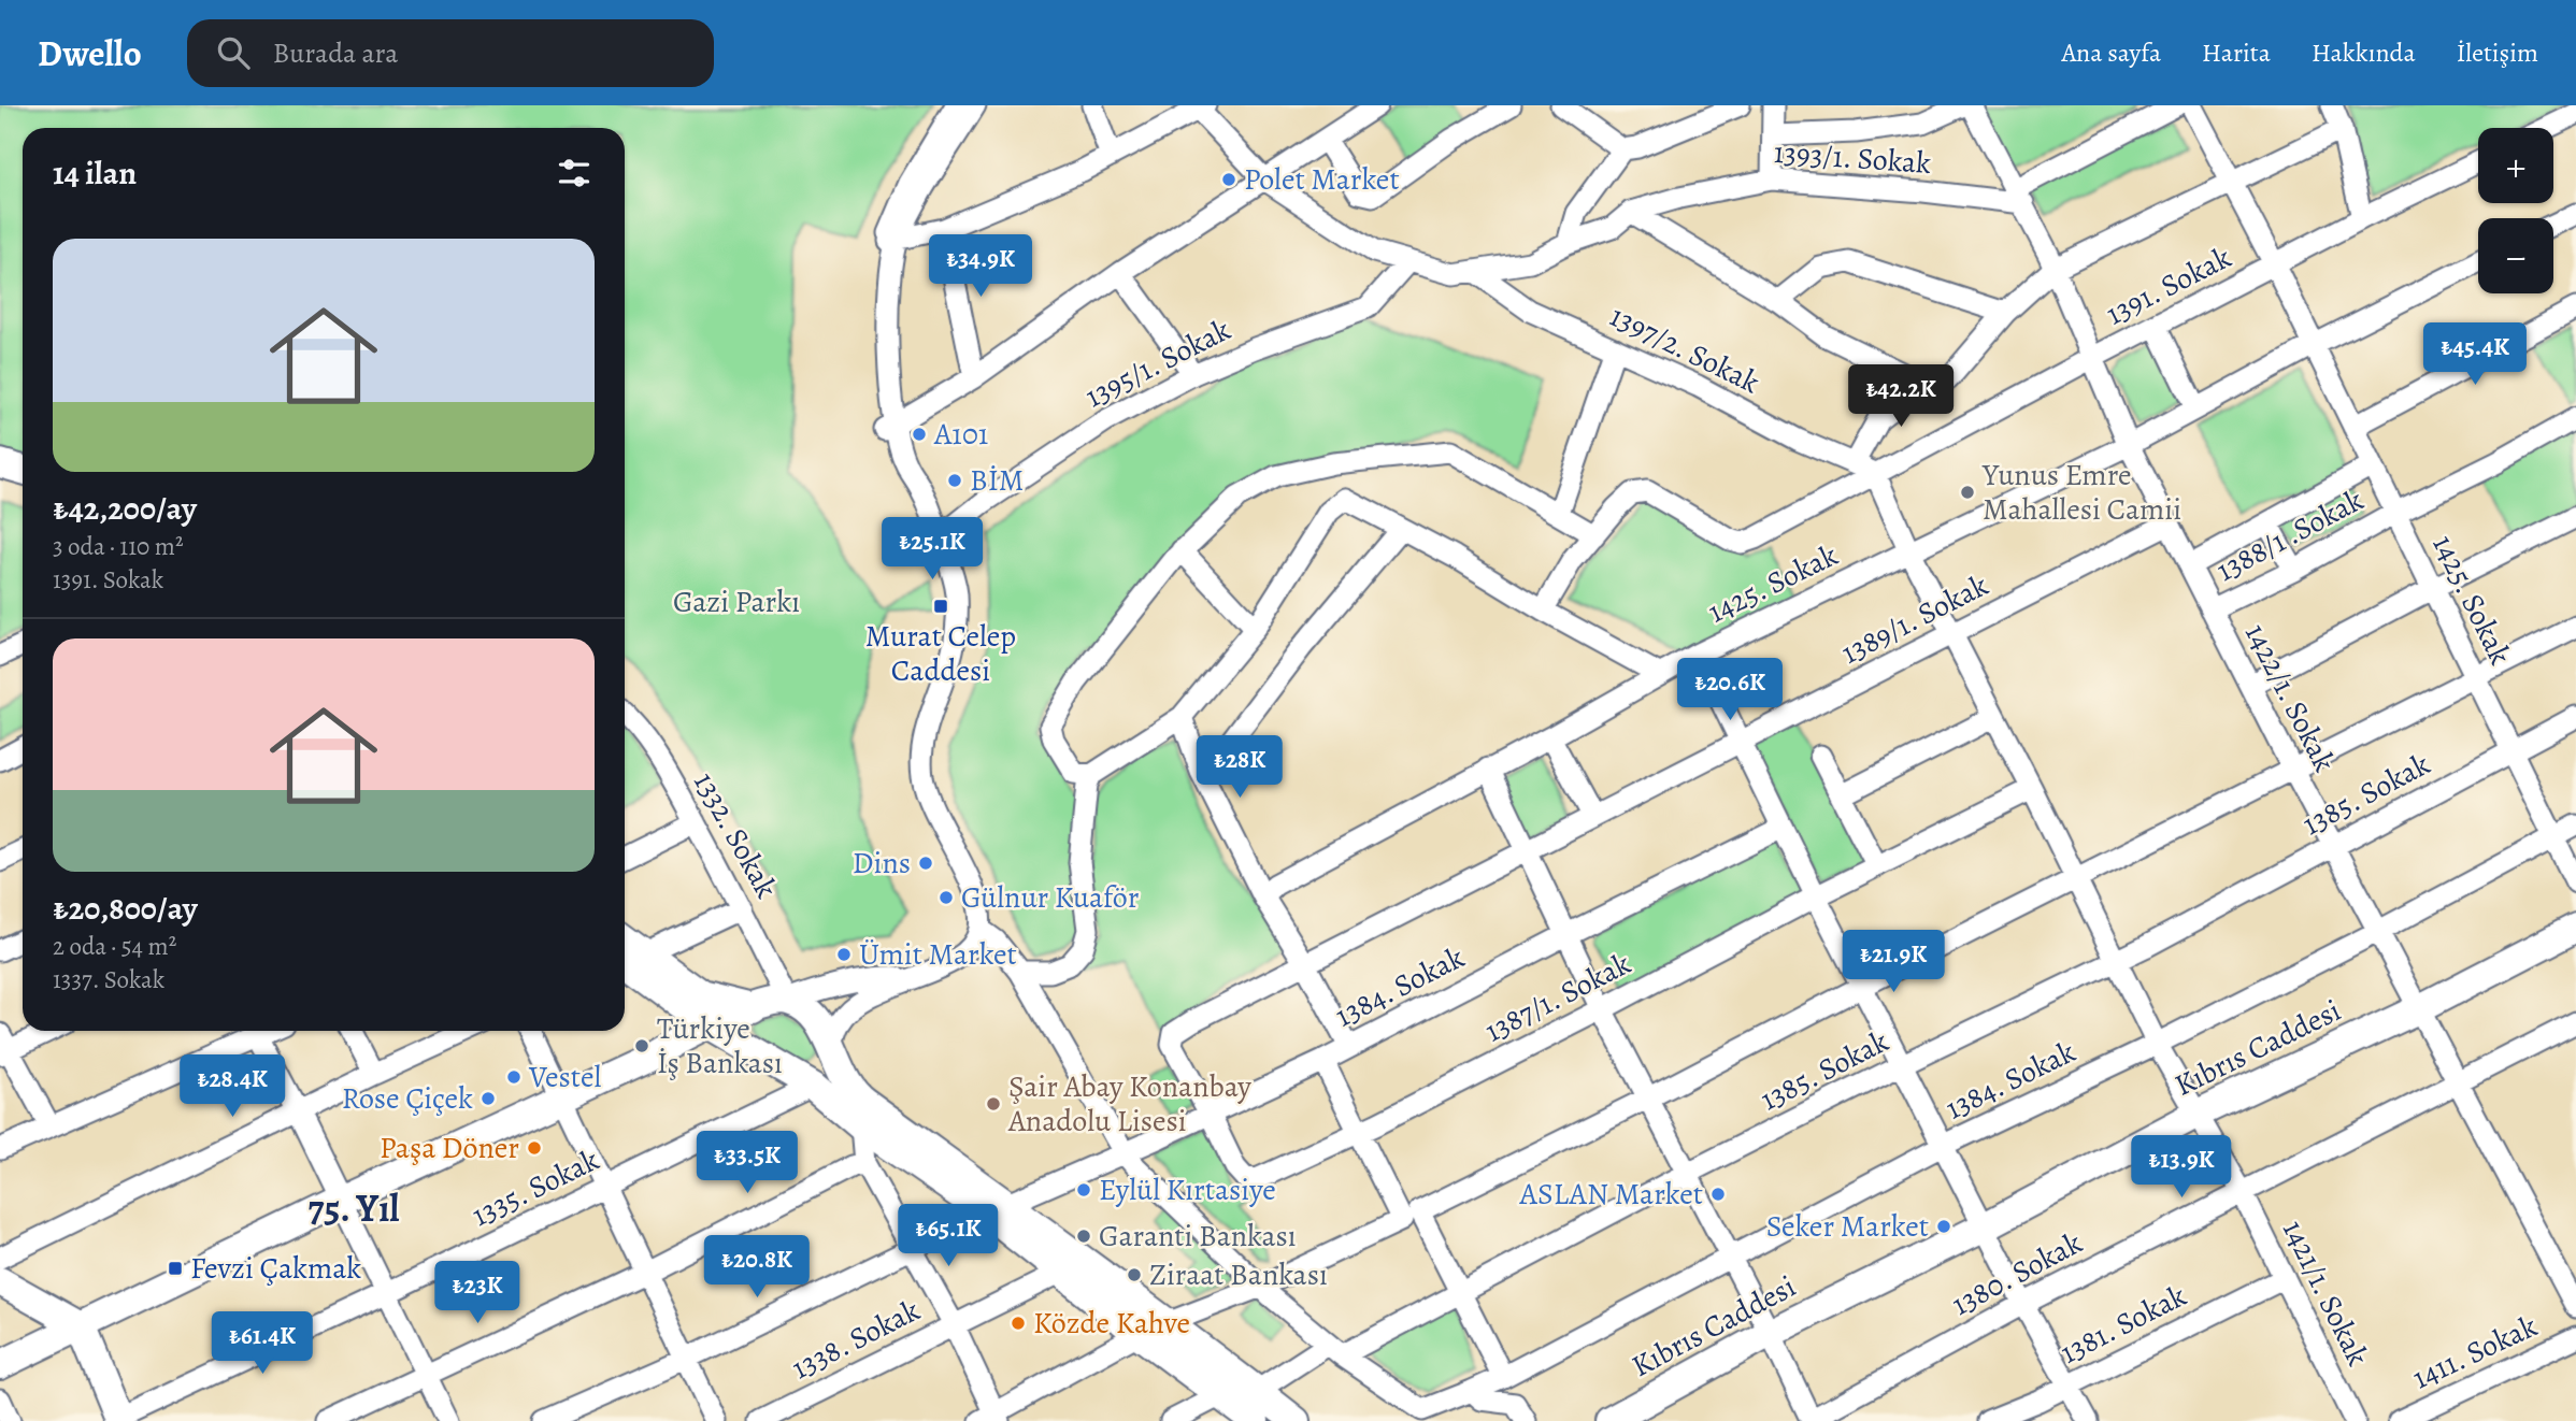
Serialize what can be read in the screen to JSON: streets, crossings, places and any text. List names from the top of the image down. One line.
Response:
{"streets":{"main road":["Kıbrıs Caddesi"],"street":["1393/1. Sokak","1391. Sokak","1397/2. Sokak","1395/1. Sokak","1388/1 .Sokak","1425. Sokak","1389/1. Sokak","1422/1. Sokak","1385. Sokak","1332. Sokak","1384. Sokak","1387/1. Sokak","1335. Sokak","1380. Sokak","1421/1. Sokak","1381. Sokak","1338. Sokak","1411. Sokak"]},"crossings":[["1393/1. Sokak","1397/2. Sokak"],["1393/1. Sokak","1395/1. Sokak"],["1393/1. Sokak","1422/1. Sokak"],["1391. Sokak","1397/2. Sokak"],["1391. Sokak","1425. Sokak"],["1391. Sokak","1422/1. Sokak"],["1391. Sokak","1421/1. Sokak"],["1397/2. Sokak","1421/1. Sokak"],["1388/1 .Sokak","1425. Sokak"],["1388/1 .Sokak","1422/1. Sokak"],["1425. Sokak","1422/1. Sokak"],["1425. Sokak","1385. Sokak"],["1425. Sokak","1384. Sokak"],["1425. Sokak","1421/1. Sokak"],["1389/1. Sokak","1422/1. Sokak"],["1389/1. Sokak","1387/1. Sokak"],["1389/1. Sokak","1421/1. Sokak"],["1422/1. Sokak","1385. Sokak"],["1422/1. Sokak","1384. Sokak"],["1422/1. Sokak","Kıbrıs Caddesi"],["1422/1. Sokak","1380. Sokak"],["1385. Sokak","1384. Sokak"],["1385. Sokak","1421/1. Sokak"],["1384. Sokak","1387/1. Sokak"],["1384. Sokak","1421/1. Sokak"],["1387/1. Sokak","1421/1. Sokak"],["Kıbrıs Caddesi","1421/1. Sokak"],["1380. Sokak","1421/1. Sokak"],["1421/1. Sokak","1381. Sokak"]],"districts":["75. Yıl"],"parks":["Gazi Parkı"],"places":{"other":["Polet Market","A101","BİM","Yunus Emre Mahallesi Camii","Dins","Gülnur Kuaför","Ümit Market","Türkiye İş Bankası","Vestel","Rose Çiçek","Şair Abay Konanbay Anadolu Lisesi","Paşa Döner","Eylül Kırtasiye","ASLAN Market","Seker Market","Garanti Bankası","Ziraat Bankası","Közde Kahve"],"transit":["Murat Celep Caddesi","Fevzi Çakmak"]},"page":{"header":"Dwello","search":"Burada ara","nav":["Ana sayfa","Harita","Hakkında","İletişim"],"map_buttons":["+","−"],"heading":"14 ilan","list":[{"name":"₺42,200/ay","note":"3 oda · 110 m² · 1391. Sokak"},{"name":"₺20,800/ay","note":"2 oda · 54 m² · 1337. Sokak"}],"price":["₺34.9K","₺45.4K","₺42.2K","₺25.1K","₺20.6K","₺28K","₺21.9K","₺28.4K","₺33.5K","₺13.9K","₺65.1K","₺20.8K","₺23K","₺61.4K"]}}
